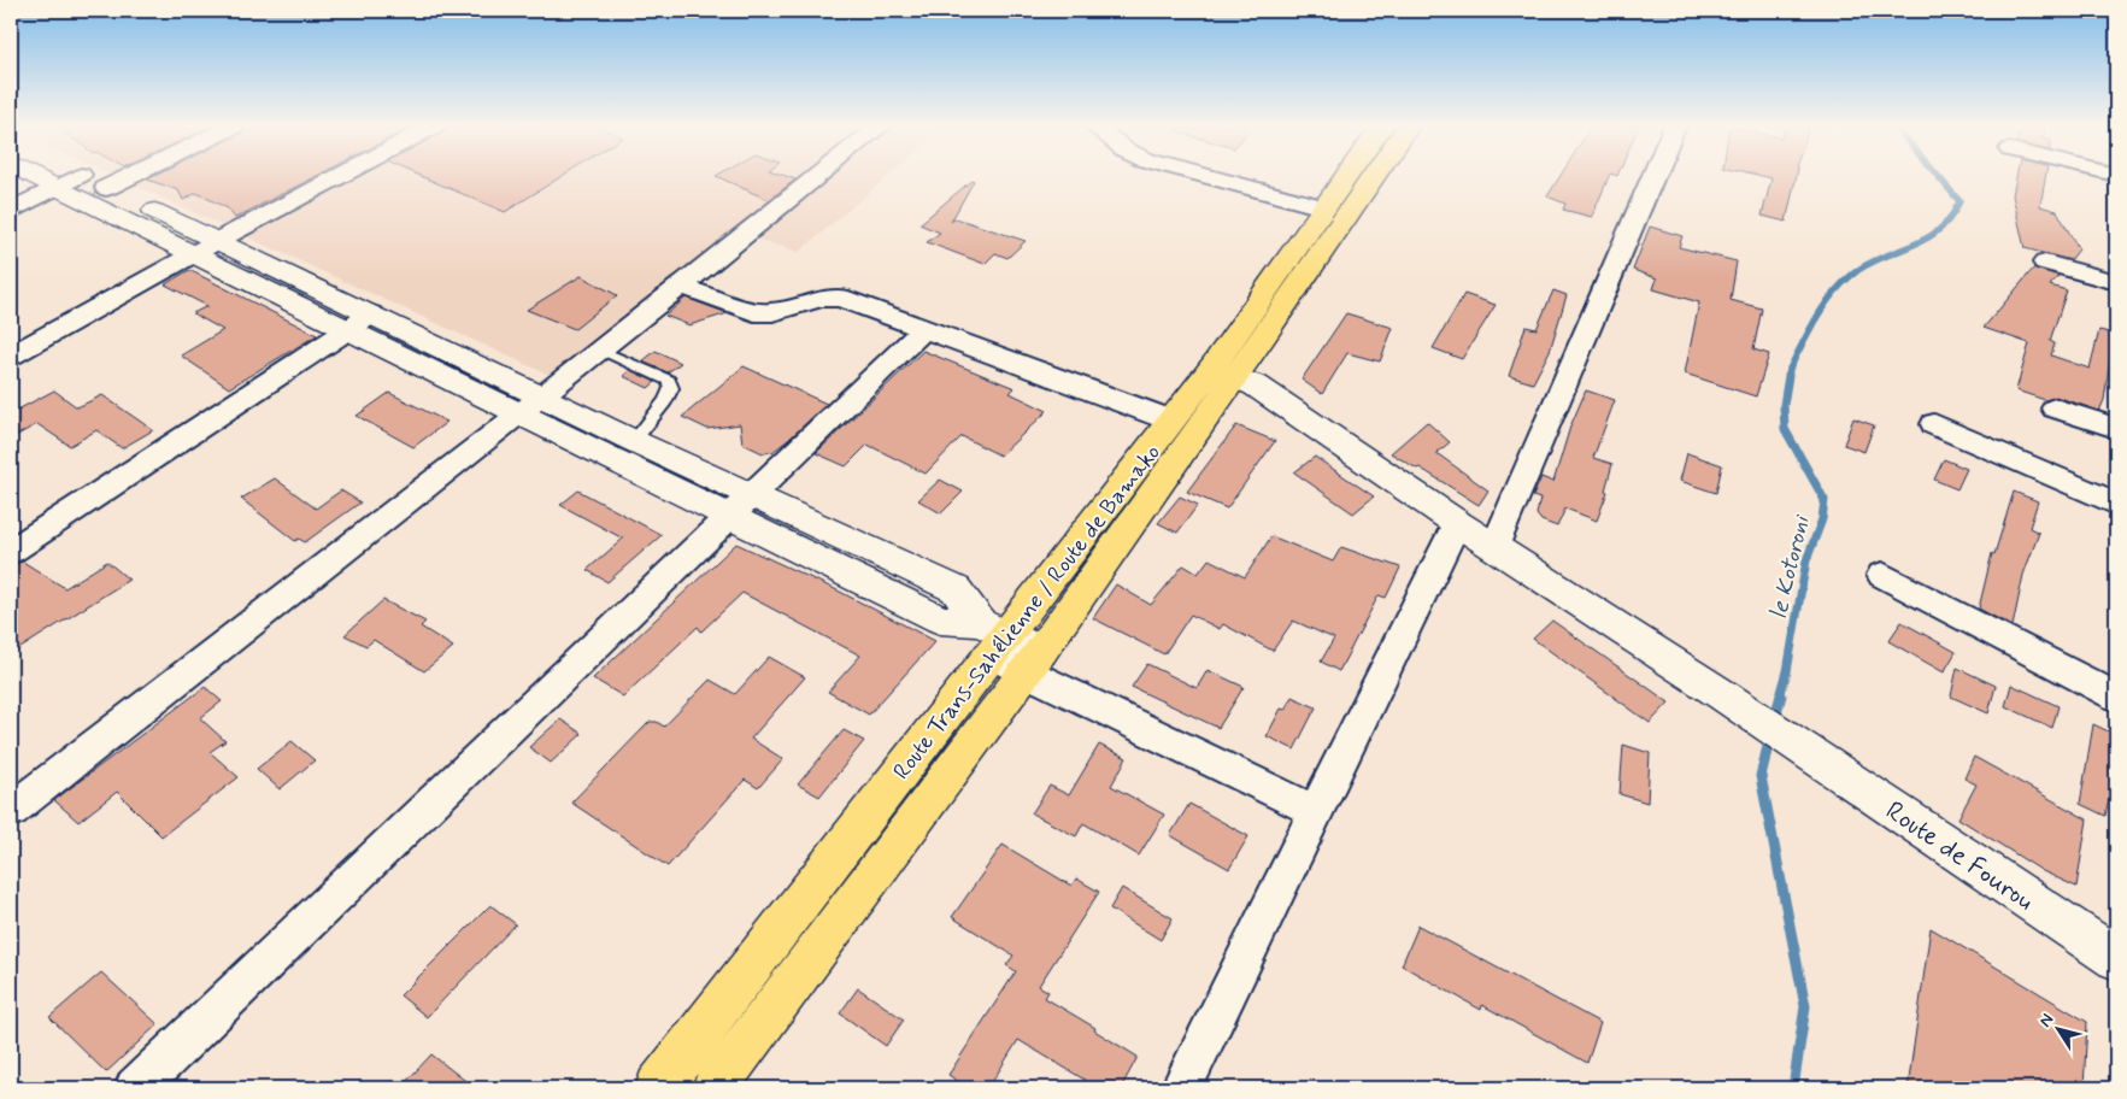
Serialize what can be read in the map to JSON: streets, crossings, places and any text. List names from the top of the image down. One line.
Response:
{"streets":{"highway":["Route Trans-Sahélienne / Route de Bamako"],"street":["Route de Fourou"]},"crossings":[["Route Trans-Sahélienne / Route de Bamako","Route de Fourou"]],"water":["le Kotoroni"],"north":"top left"}
